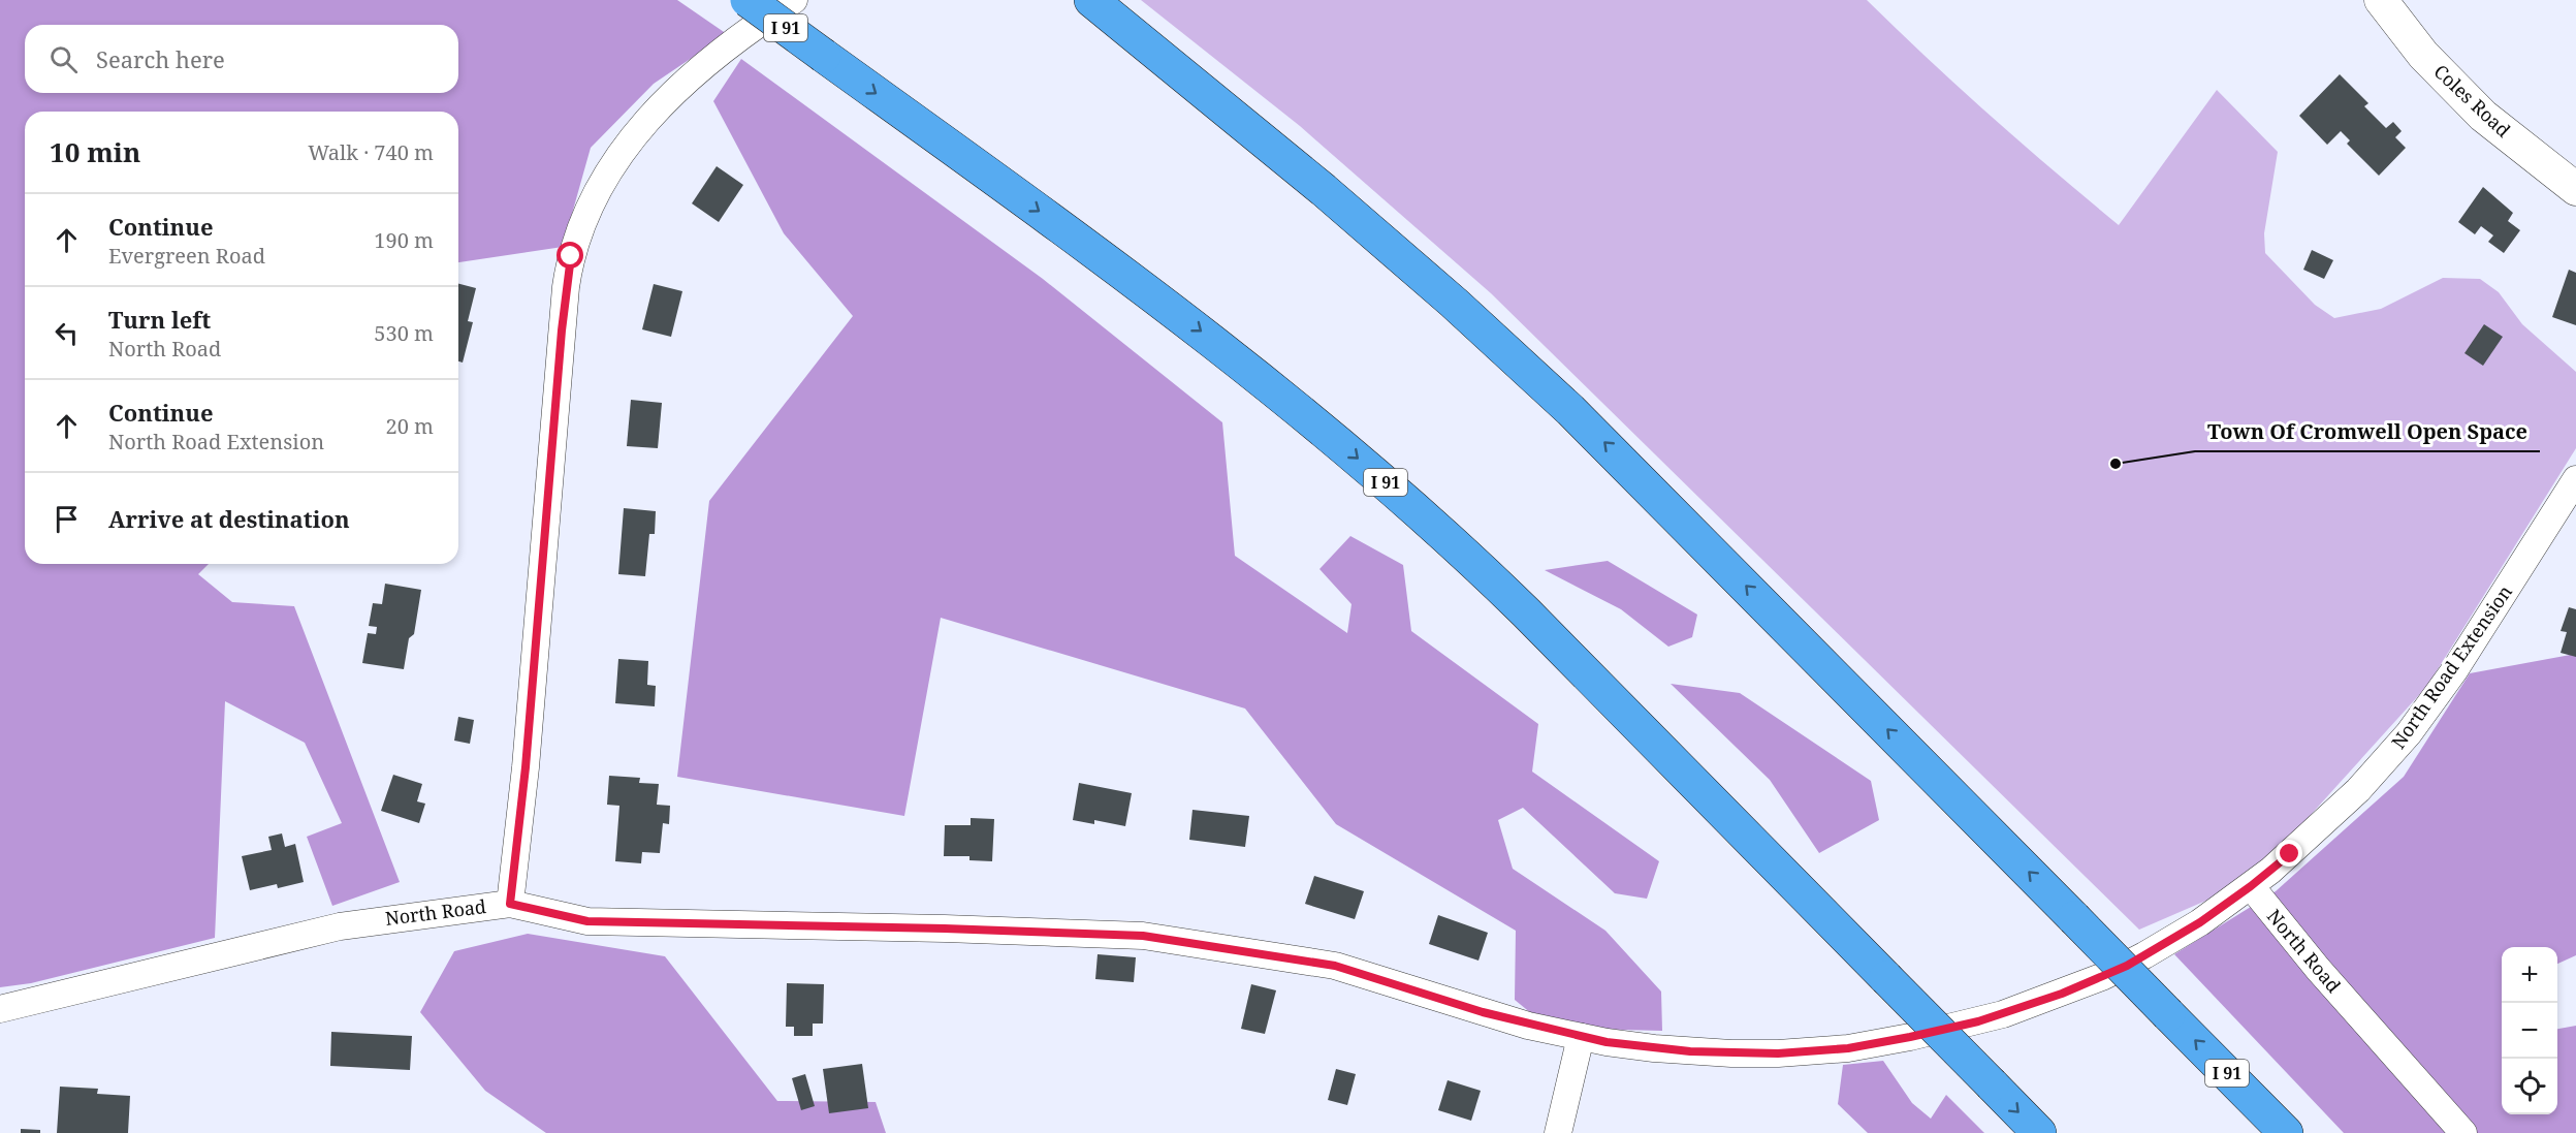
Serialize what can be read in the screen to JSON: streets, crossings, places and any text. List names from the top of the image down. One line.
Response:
{"streets":{"highway":["I 91"],"street":["Coles Road","North Road Extension","North Road"]},"crossings":[["North Road Extension","North Road"]],"places":["Town Of Cromwell Open Space"],"page":{"search":"Search here","heading":["10 min","Walk · 740 m"],"list":[["Continue","Evergreen Road","190 m"],["Turn left","North Road","530 m"],["Continue","North Road Extension","20 m"],"Arrive at destination"],"map_buttons":["+","−"]}}
